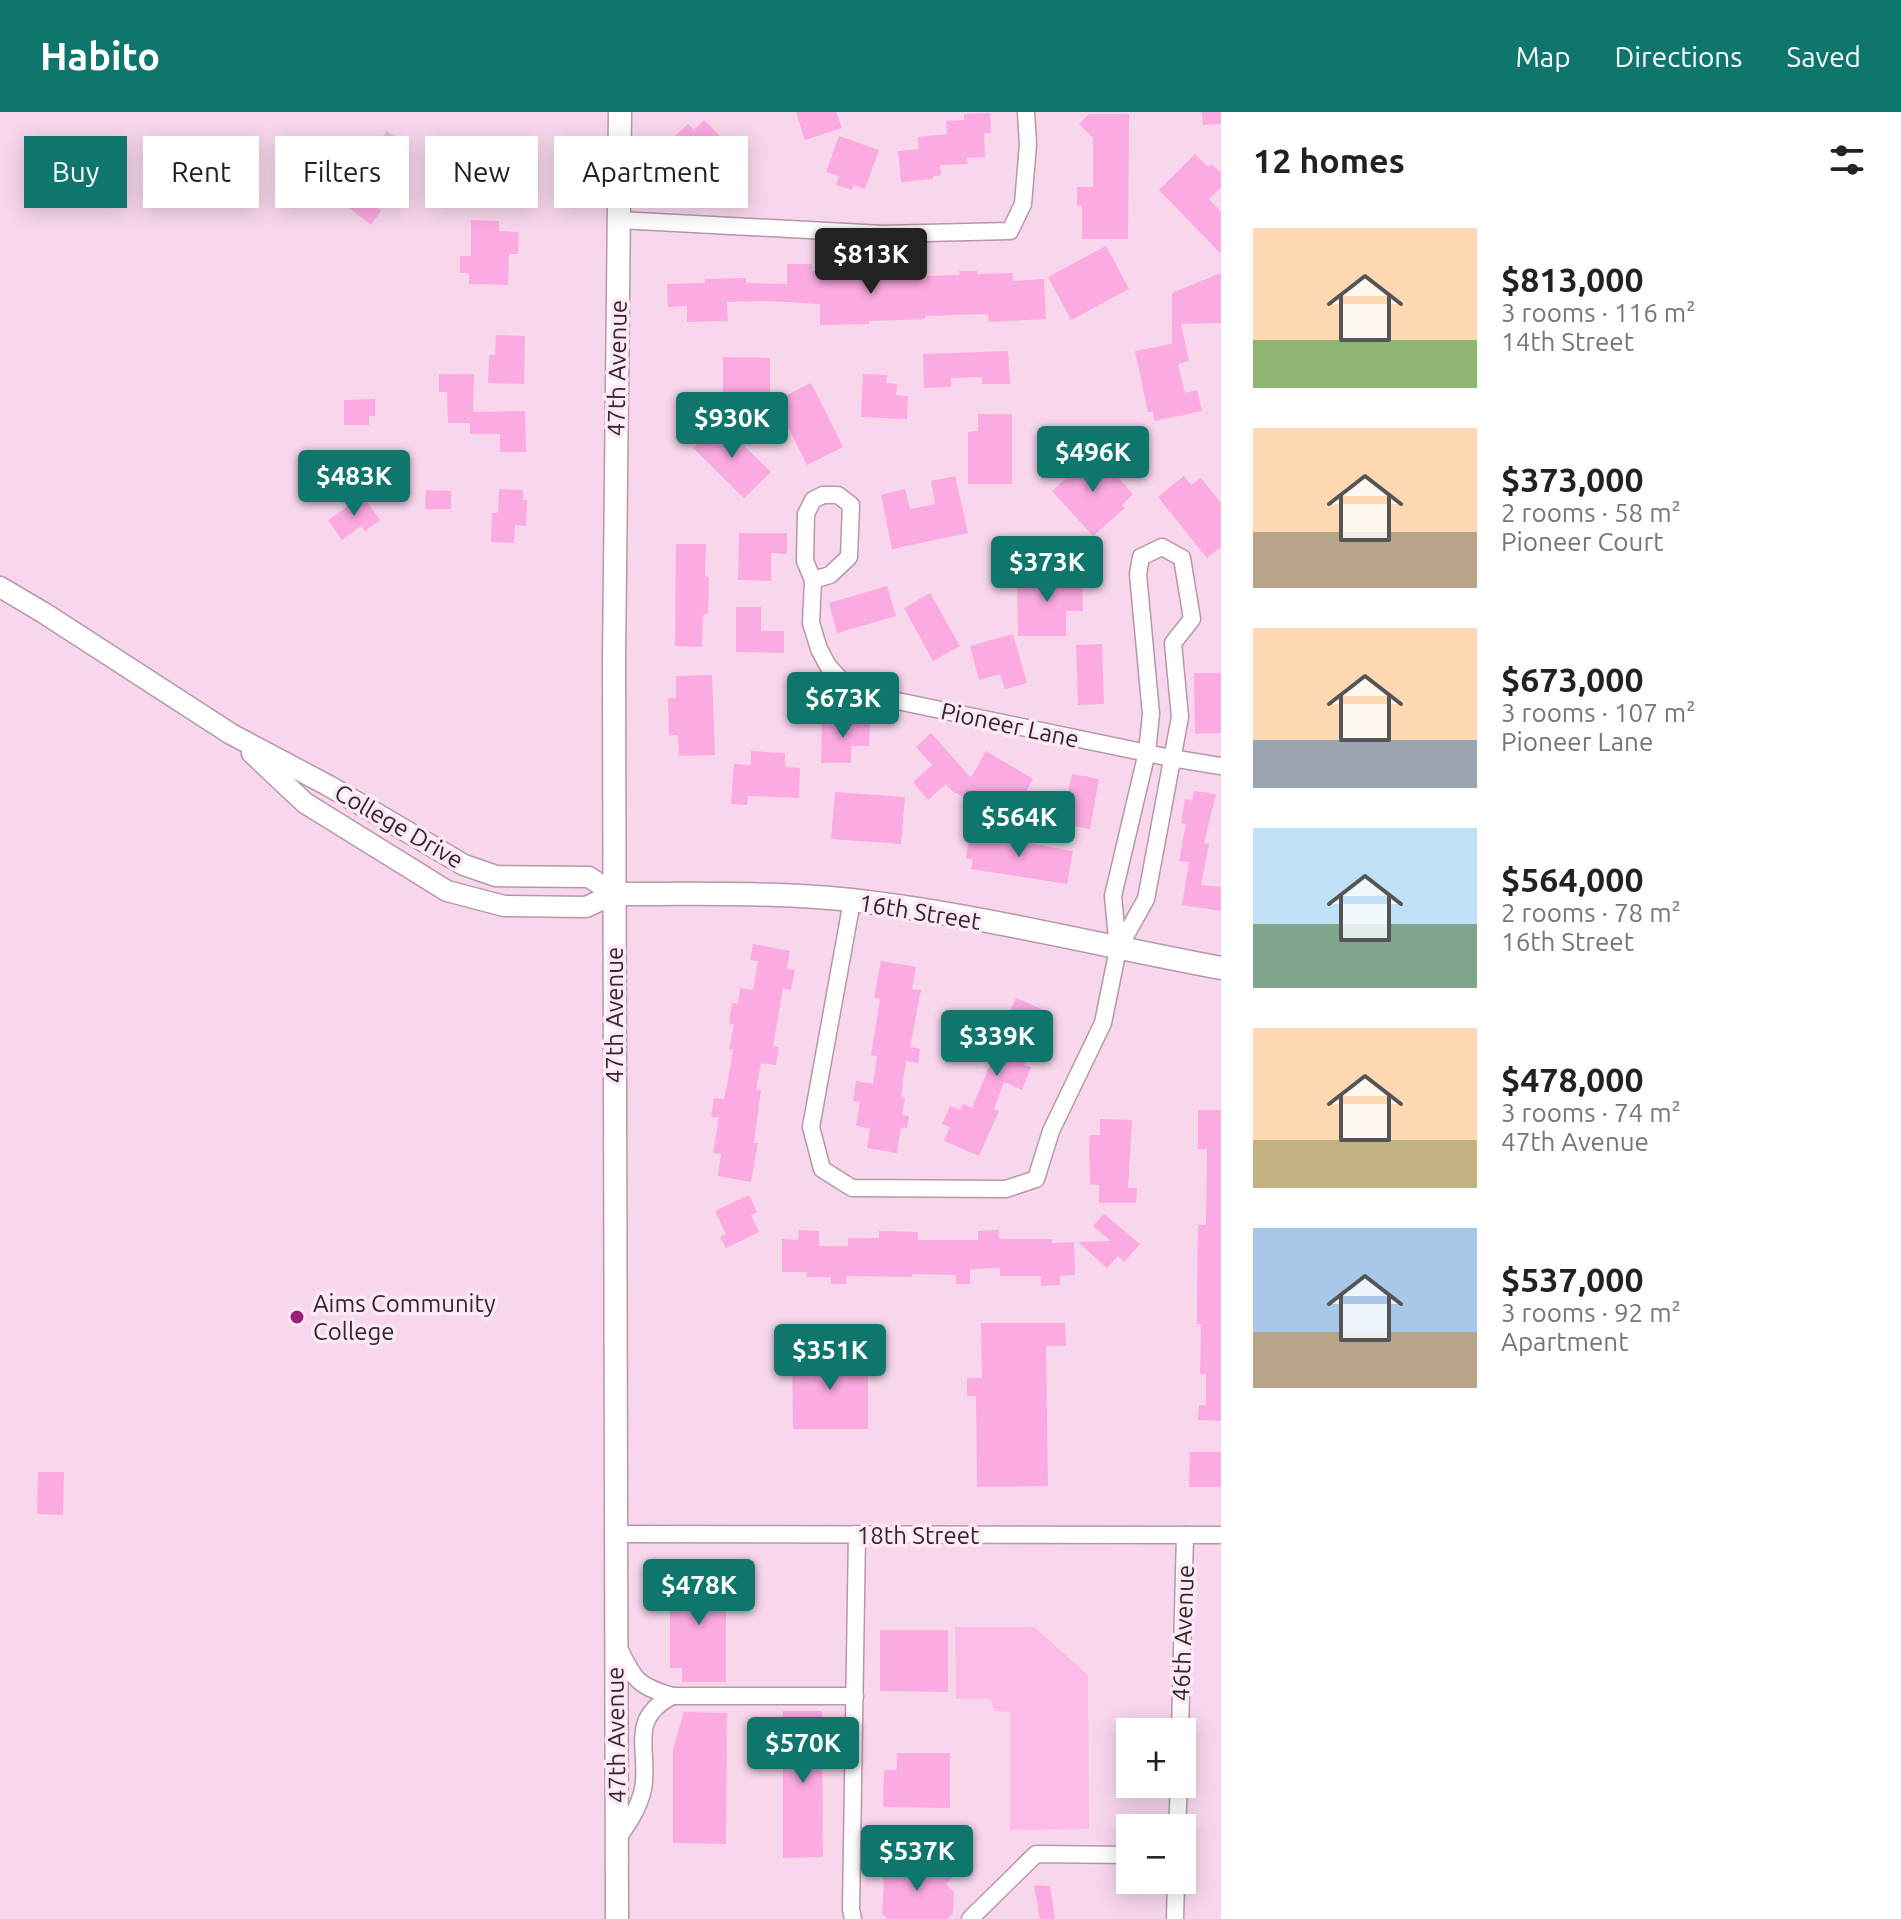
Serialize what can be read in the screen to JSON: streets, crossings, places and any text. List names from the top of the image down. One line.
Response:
{"streets":{"main road":["47th Avenue","16th Street"],"street":["Pioneer Lane","College Drive","18th Street","46th Avenue"]},"crossings":[["47th Avenue","College Drive"],["47th Avenue","16th Street"],["47th Avenue","18th Street"],["College Drive","16th Street"],["18th Street","46th Avenue"]],"places":["Aims Community College"],"page":{"header":"Habito","nav":["Map","Directions","Saved"],"heading":"12 homes","chip":["Buy","Rent","Filters","New","Apartment"],"list":[{"name":"$813,000","note":"3 rooms · 116 m² · 14th Street"},{"name":"$373,000","note":"2 rooms · 58 m² · Pioneer Court"},{"name":"$673,000","note":"3 rooms · 107 m² · Pioneer Lane"},{"name":"$564,000","note":"2 rooms · 78 m² · 16th Street"},{"name":"$478,000","note":"3 rooms · 74 m² · 47th Avenue"},{"name":"$537,000","note":"3 rooms · 92 m² · Apartment"}],"price":["$813K","$930K","$496K","$483K","$373K","$673K","$564K","$339K","$351K","$478K","$570K","$537K"],"map_buttons":["+","−"]}}
